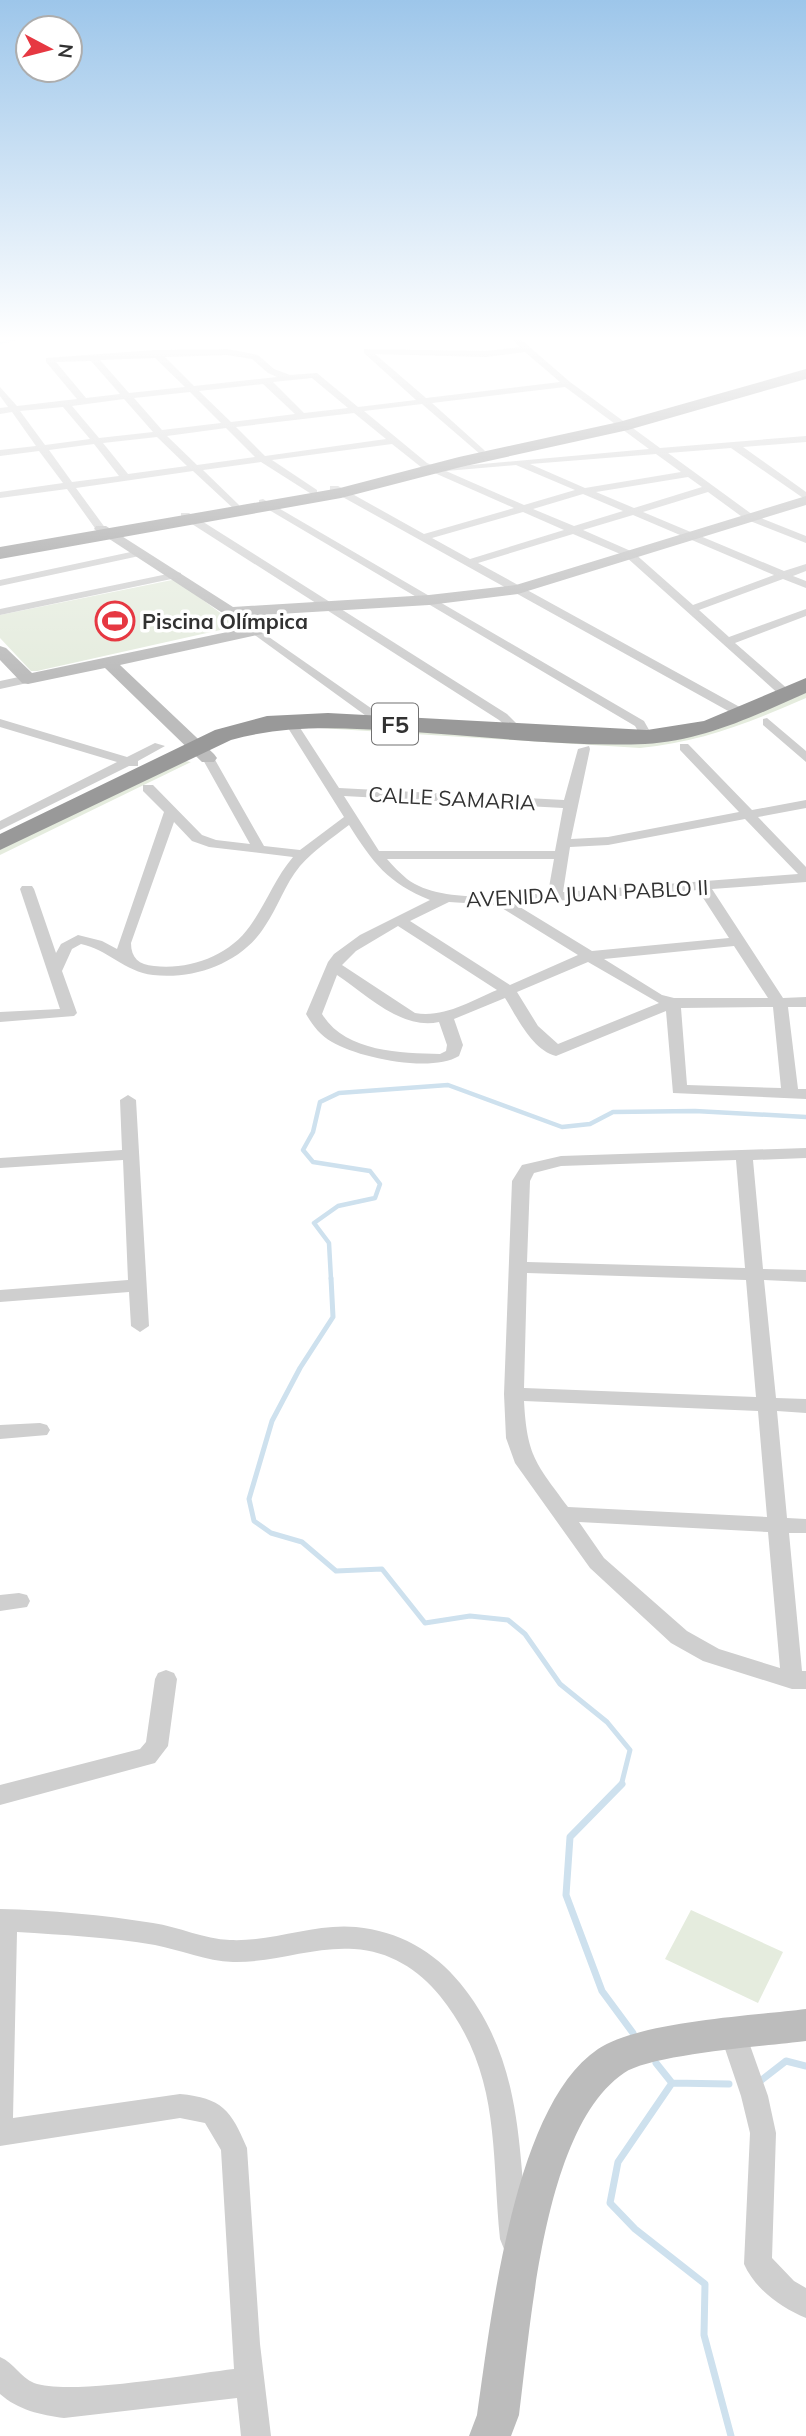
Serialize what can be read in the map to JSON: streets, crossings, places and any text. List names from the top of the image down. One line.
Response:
{"streets":{"highway":["F5"],"street":["CALLE SAMARIA","AVENIDA JUAN PABLO II"]},"crossings":[["F5","AVENIDA JUAN PABLO II"],["CALLE SAMARIA","AVENIDA JUAN PABLO II"]],"places":{"sports":["Piscina Olímpica"]},"north":"right"}
